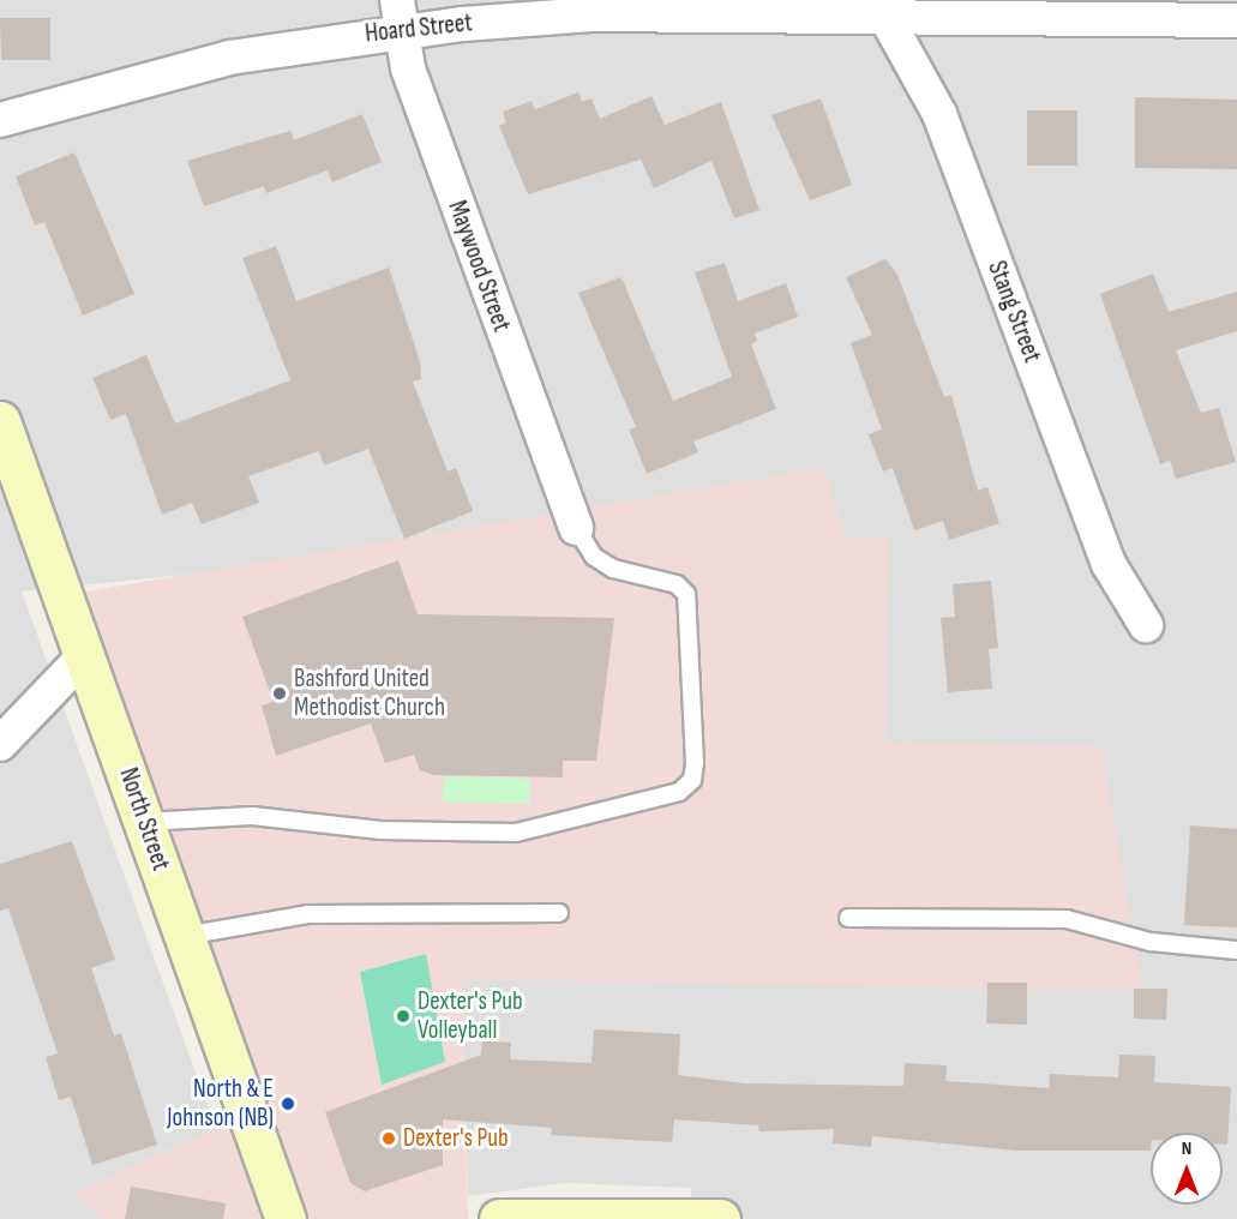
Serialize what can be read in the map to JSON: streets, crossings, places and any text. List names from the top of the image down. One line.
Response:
{"streets":{"street":["Hoard Street","Maywood Street","Stang Street","North Street"]},"crossings":[["Hoard Street","Maywood Street"],["Hoard Street","Stang Street"]],"places":["Bashford United Methodist Church","Dexter's Pub Volleyball","North & E Johnson (NB)","Dexter's Pub"],"north":"top"}
